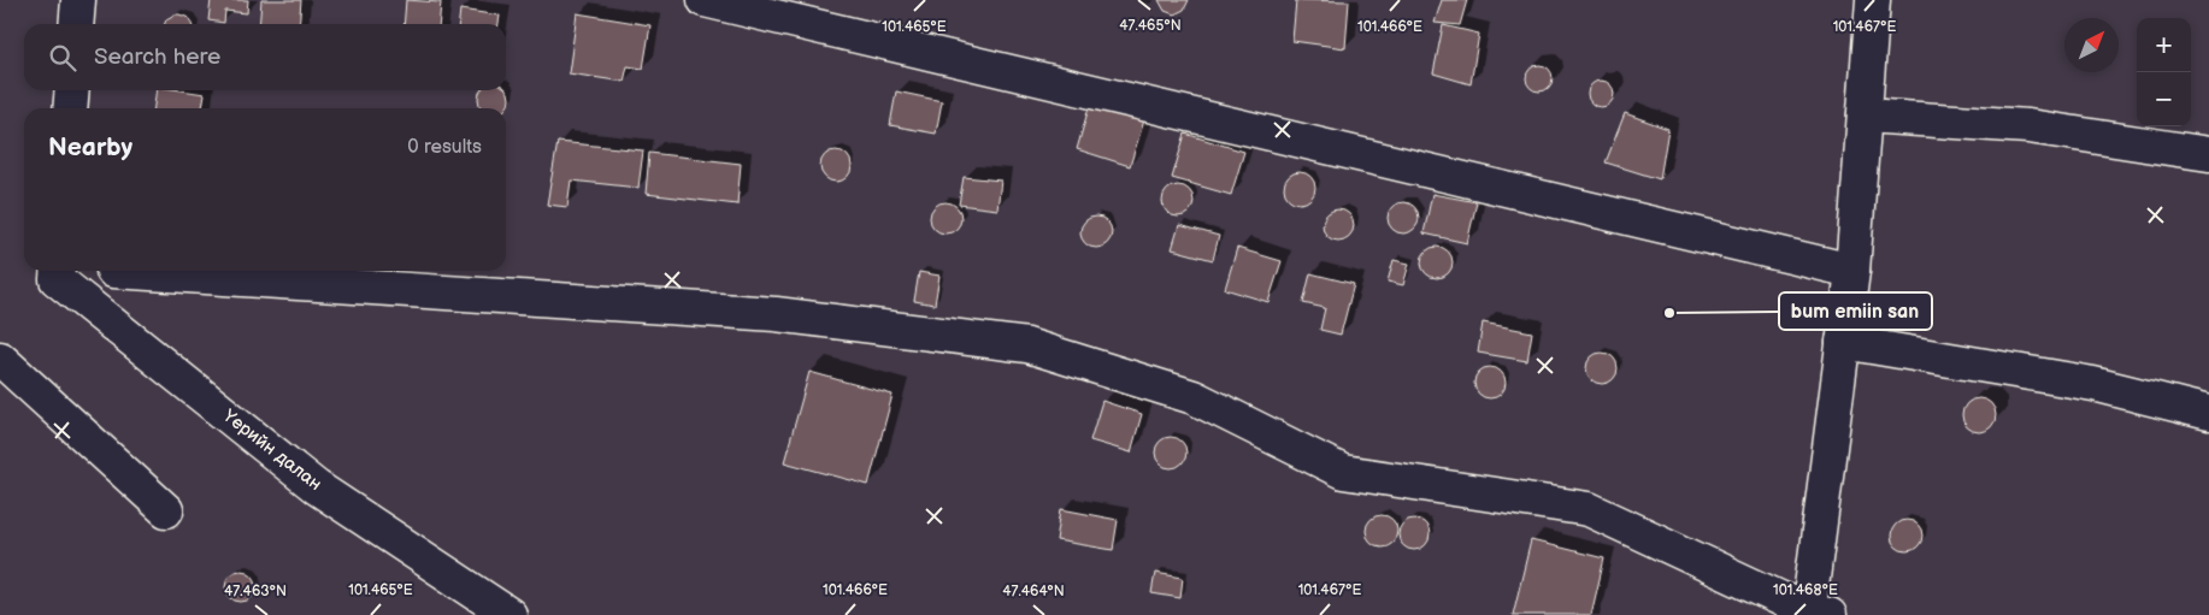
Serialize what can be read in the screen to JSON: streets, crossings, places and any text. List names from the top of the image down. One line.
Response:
{"streets":{"street":["Үерийн далан"]},"places":["bum emiin san"],"north":"top right","page":{"map_buttons":["+","−"],"search":"Search here","heading":["Nearby","0 results"]},"coordinates":["47.465°N","101.465°E","101.466°E","101.467°E","101.468°E","47.463°N","47.464°N"]}
